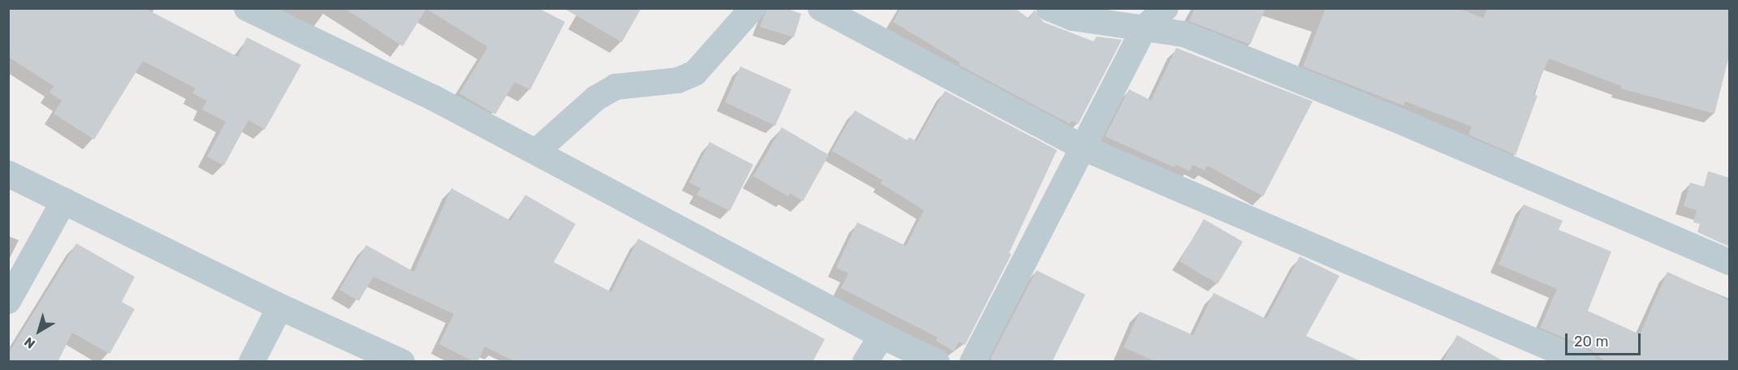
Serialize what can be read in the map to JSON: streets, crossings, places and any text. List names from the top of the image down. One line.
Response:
{"scale_bar":"20 m","north":"bottom left"}
